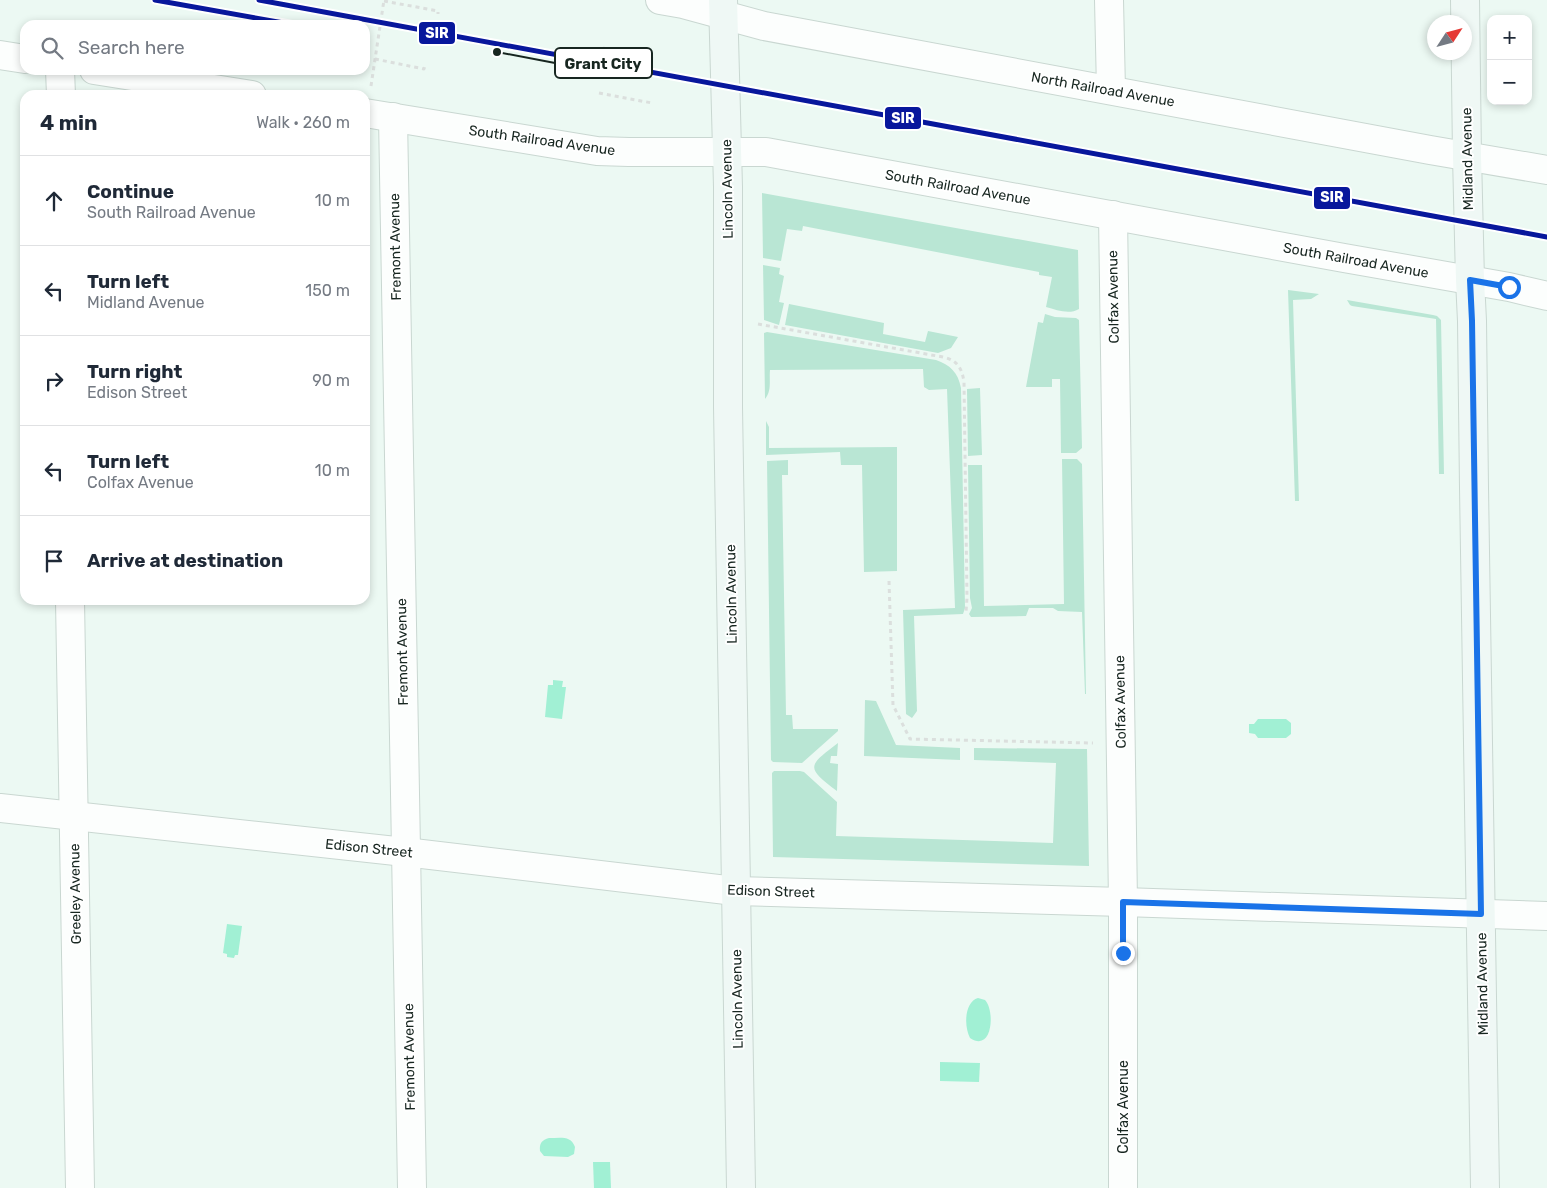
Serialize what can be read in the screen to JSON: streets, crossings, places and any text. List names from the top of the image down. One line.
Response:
{"streets":{"street":["North Railroad Avenue","South Railroad Avenue","Midland Avenue","Lincoln Avenue","Fremont Avenue","Colfax Avenue","Edison Street","Greeley Avenue"]},"crossings":[["North Railroad Avenue","Midland Avenue"],["North Railroad Avenue","Lincoln Avenue"],["South Railroad Avenue","Midland Avenue"],["South Railroad Avenue","Lincoln Avenue"],["South Railroad Avenue","Fremont Avenue"],["South Railroad Avenue","Colfax Avenue"],["Midland Avenue","Edison Street"],["Lincoln Avenue","Edison Street"],["Fremont Avenue","Edison Street"],["Colfax Avenue","Edison Street"],["Edison Street","Greeley Avenue"]],"places":["Grant City"],"lines":["transit line SIR"],"north":"top right","page":{"map_buttons":["+","−"],"search":"Search here","heading":["4 min","Walk · 260 m"],"list":[["Continue","South Railroad Avenue","10 m"],["Turn left","Midland Avenue","150 m"],["Turn right","Edison Street","90 m"],["Turn left","Colfax Avenue","10 m"],"Arrive at destination"]}}
